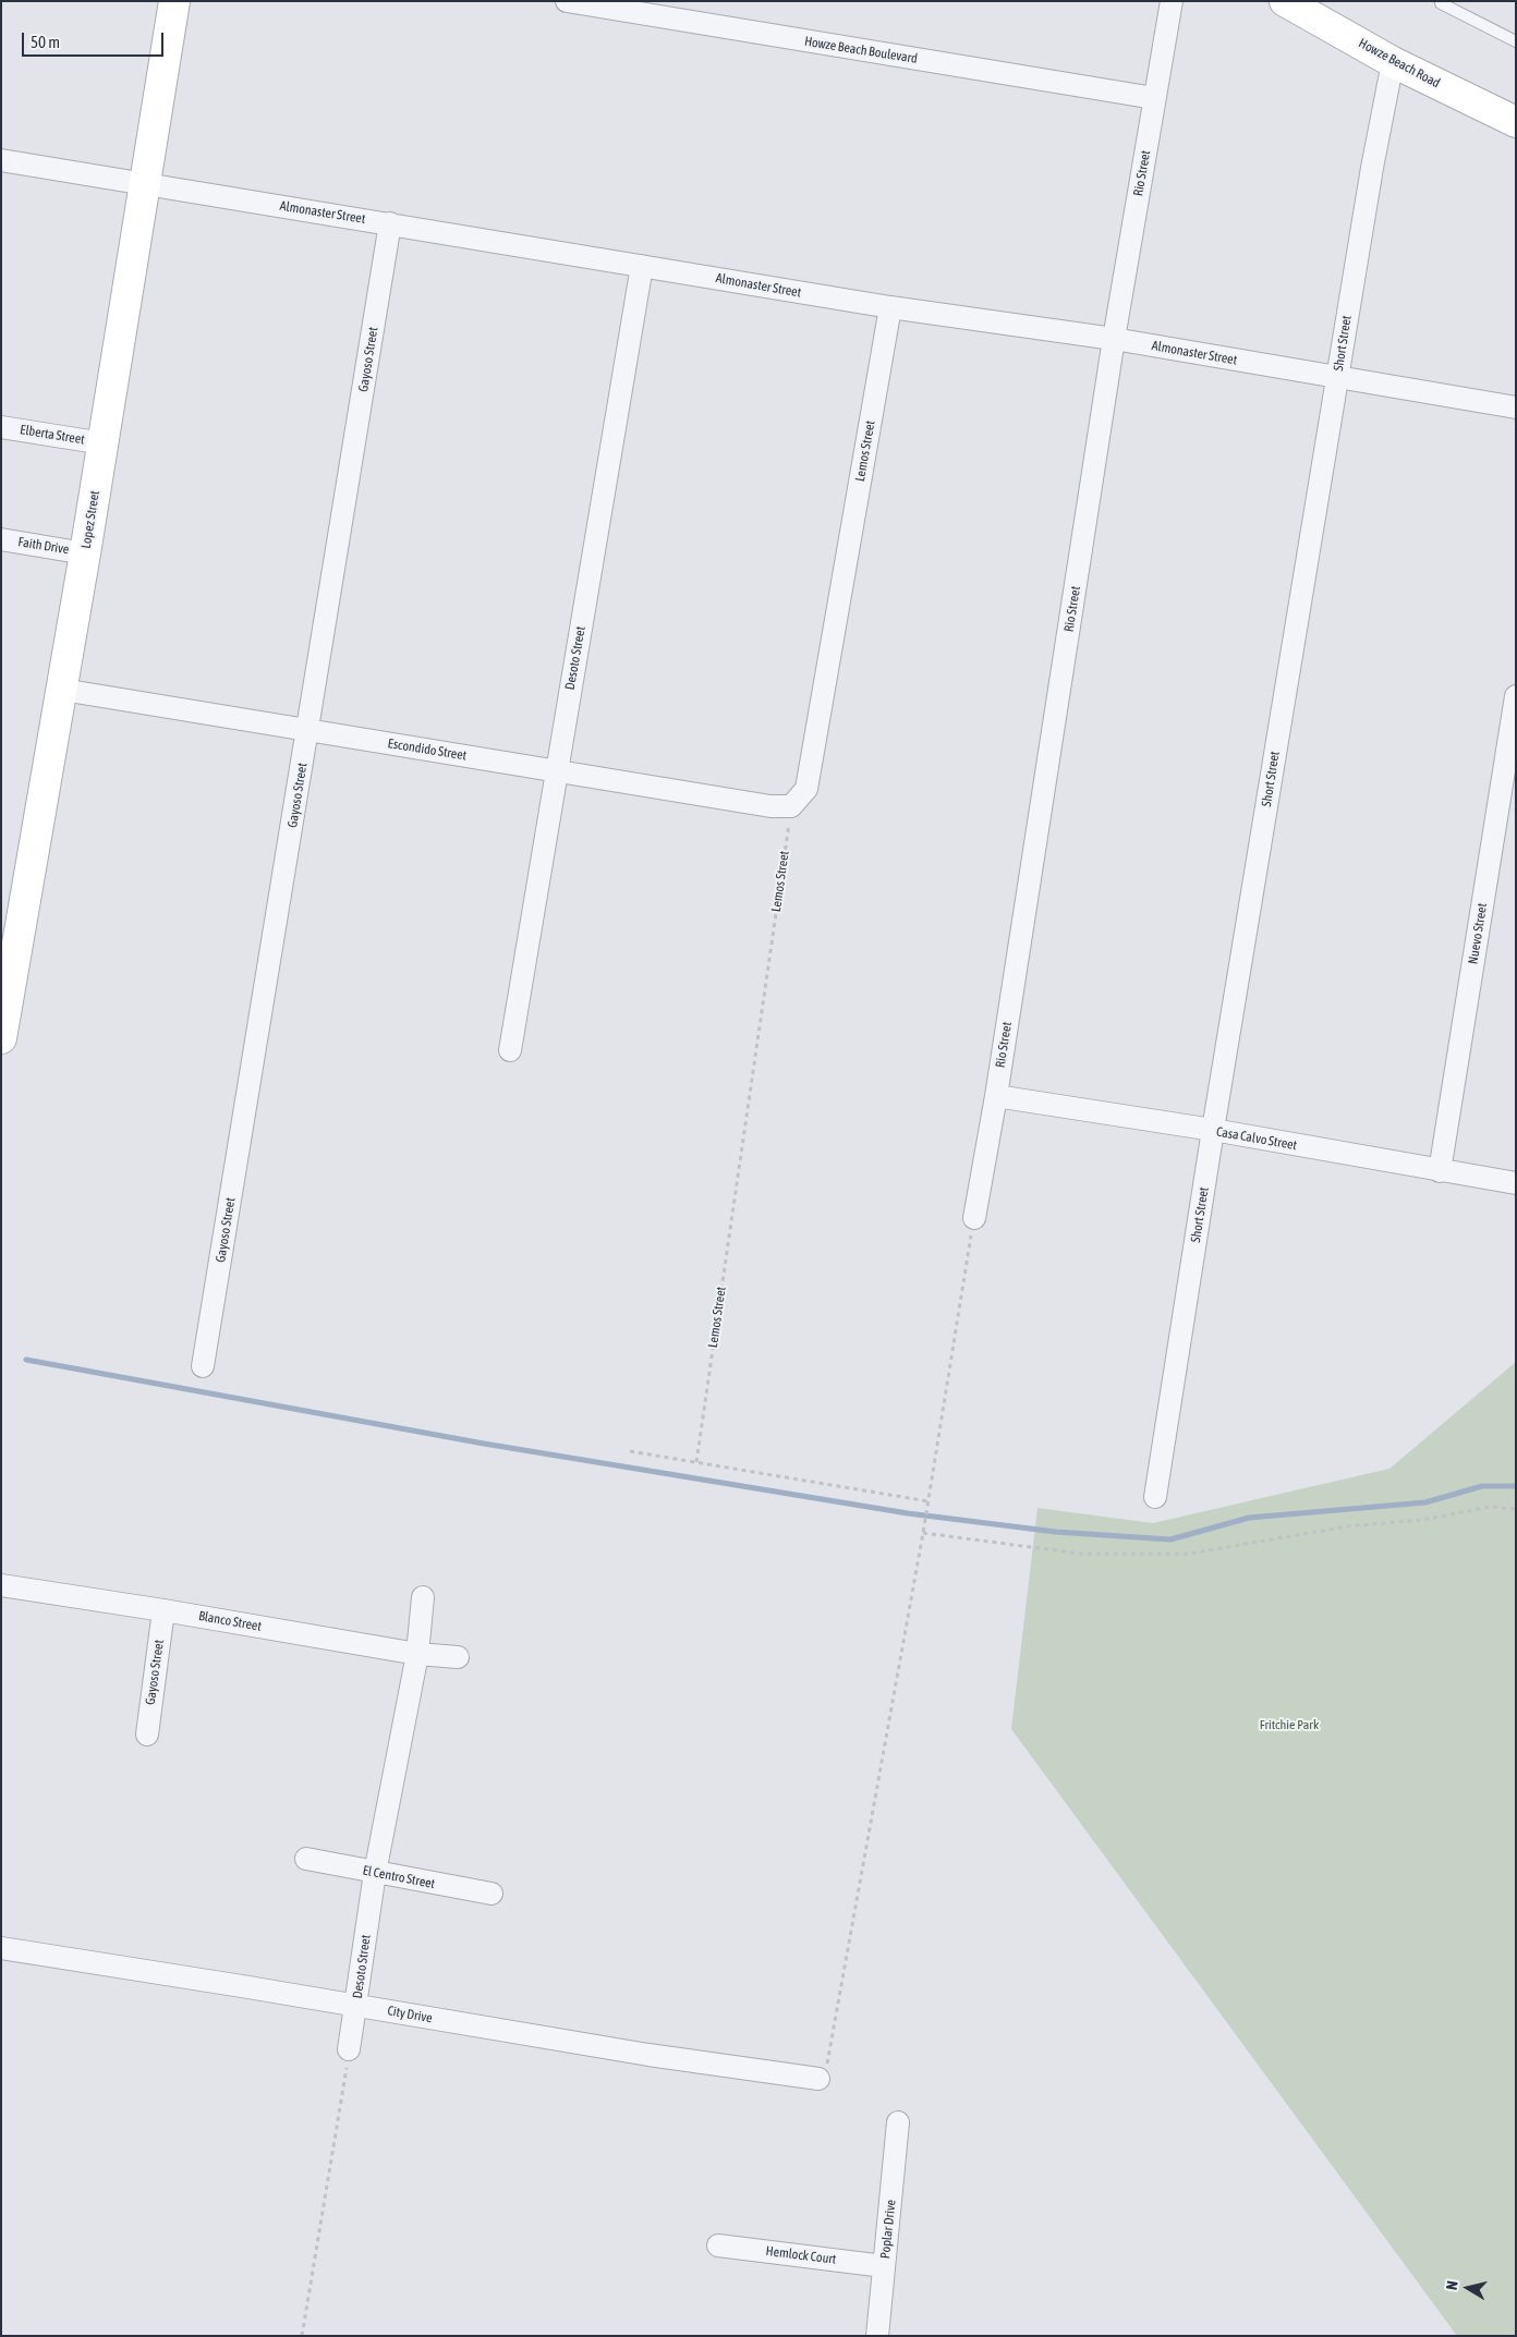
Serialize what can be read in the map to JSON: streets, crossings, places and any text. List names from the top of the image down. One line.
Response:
{"streets":{"street":["Howze Beach Boulevard","Howze Beach Road","Rio Street","Almonaster Street","Short Street","Gayoso Street","Elberta Street","Lemos Street","Lopez Street","Faith Drive","Desoto Street","Escondido Street","Nuevo Street","Casa Calvo Street","Blanco Street","El Centro Street","City Drive","Poplar Drive","Hemlock Court"]},"crossings":[["Howze Beach Boulevard","Rio Street"],["Howze Beach Road","Short Street"],["Rio Street","Almonaster Street"],["Rio Street","Casa Calvo Street"],["Almonaster Street","Short Street"],["Almonaster Street","Gayoso Street"],["Almonaster Street","Lemos Street"],["Almonaster Street","Lopez Street"],["Almonaster Street","Desoto Street"],["Short Street","Casa Calvo Street"],["Gayoso Street","Escondido Street"],["Gayoso Street","Blanco Street"],["Elberta Street","Lopez Street"],["Lemos Street","Escondido Street"],["Lopez Street","Faith Drive"],["Lopez Street","Escondido Street"],["Desoto Street","Escondido Street"],["Desoto Street","Blanco Street"],["Desoto Street","El Centro Street"],["Desoto Street","City Drive"],["Nuevo Street","Casa Calvo Street"],["Poplar Drive","Hemlock Court"]],"parks":["Fritchie Park"],"scale_bar":"50 m","north":"left"}
